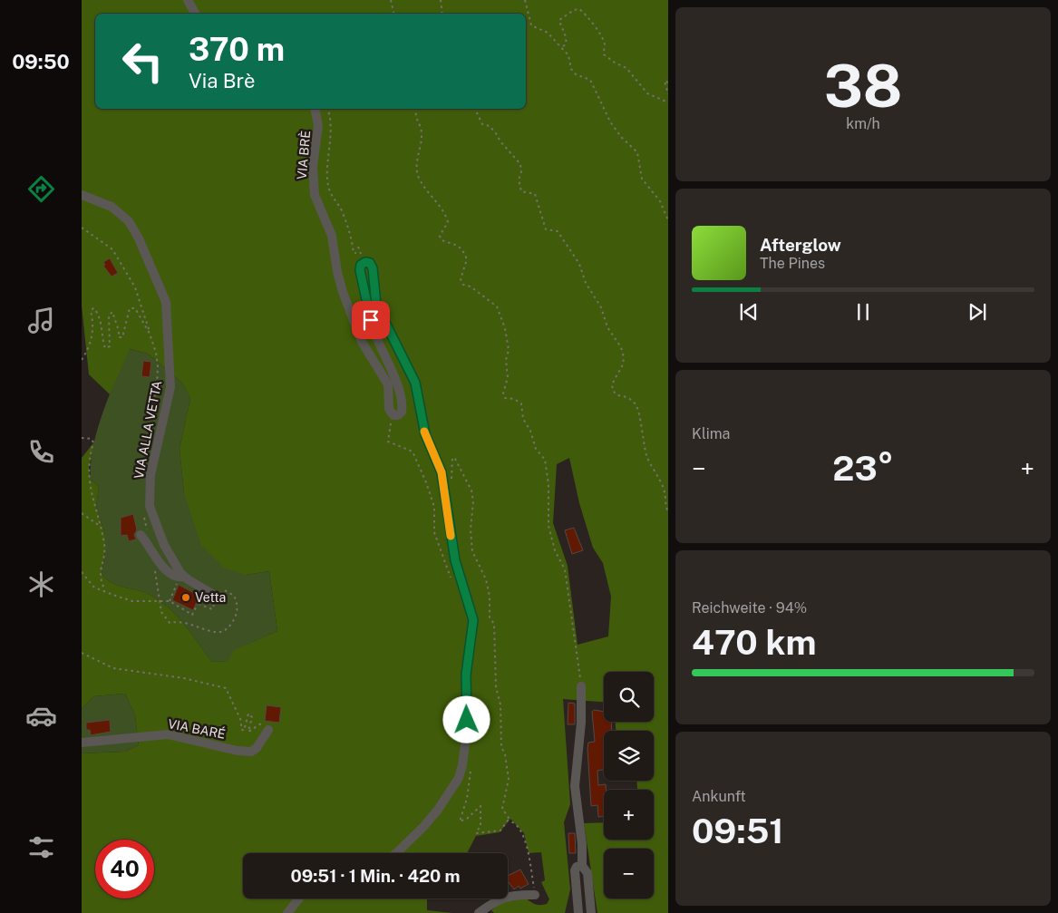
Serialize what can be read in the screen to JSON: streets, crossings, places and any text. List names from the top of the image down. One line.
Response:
{"streets":{"street":["VIA BRÈ","VIA ALLA VETTA","VIA BARÉ"]},"places":["Vetta"],"page":{"tabs":"09:50","tile":[["38","km/h"],"Klima",["Reichweite · 94%","470 km"],["Ankunft","09:51"]],"turn":["370 m","Via Brè"],"song":["Afterglow","The Pines"],"heat":["−","23°","+"],"map_buttons":["+","−"],"limit":"40","trip":"09:51 · 1 Min. · 420 m"}}
